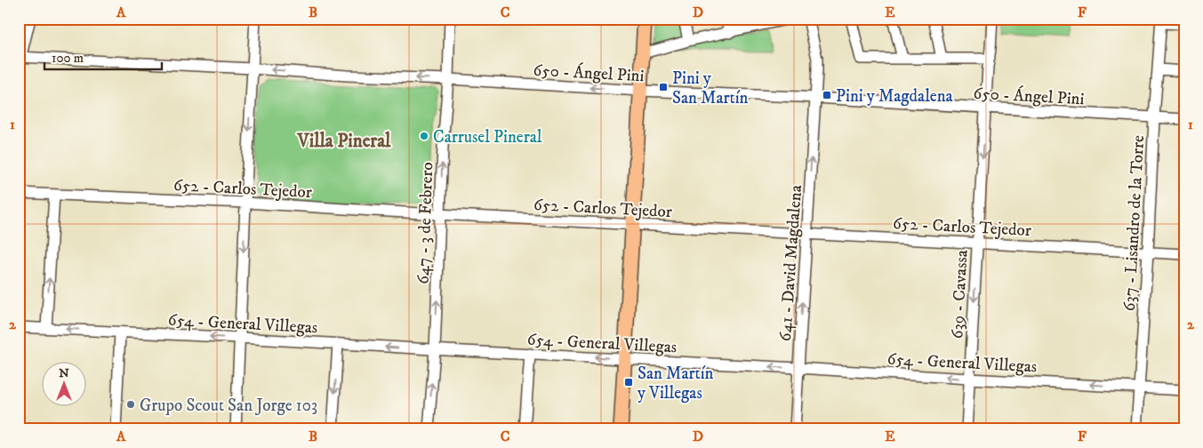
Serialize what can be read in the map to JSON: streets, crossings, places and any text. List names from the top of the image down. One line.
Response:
{"streets":{"street":["650 - Ángel Pini","652 - Carlos Tejedor","647 - 3 de Febrero","637 - Lisandro de la Torre","641 - David Magdalena","639 - Cavassa","654 - General Villegas"]},"crossings":[["650 - Ángel Pini","647 - 3 de Febrero"],["650 - Ángel Pini","637 - Lisandro de la Torre"],["650 - Ángel Pini","641 - David Magdalena"],["650 - Ángel Pini","639 - Cavassa"],["652 - Carlos Tejedor","647 - 3 de Febrero"],["652 - Carlos Tejedor","637 - Lisandro de la Torre"],["652 - Carlos Tejedor","641 - David Magdalena"],["652 - Carlos Tejedor","639 - Cavassa"],["647 - 3 de Febrero","654 - General Villegas"],["637 - Lisandro de la Torre","654 - General Villegas"],["641 - David Magdalena","654 - General Villegas"],["639 - Cavassa","654 - General Villegas"]],"one_way":["647 - 3 de Febrero","641 - David Magdalena","639 - Cavassa","654 - General Villegas"],"districts":["Villa Pineral"],"places":{"transit":["Pini y San Martín","Pini y Magdalena","San Martín y Villegas"],"other":["Carrusel Pineral","Grupo Scout San Jorge 103"]},"scale_bar":"100 m","north":"top","grid":{"columns":["A","B","C","D","E","F"],"rows":["1","2"]}}
